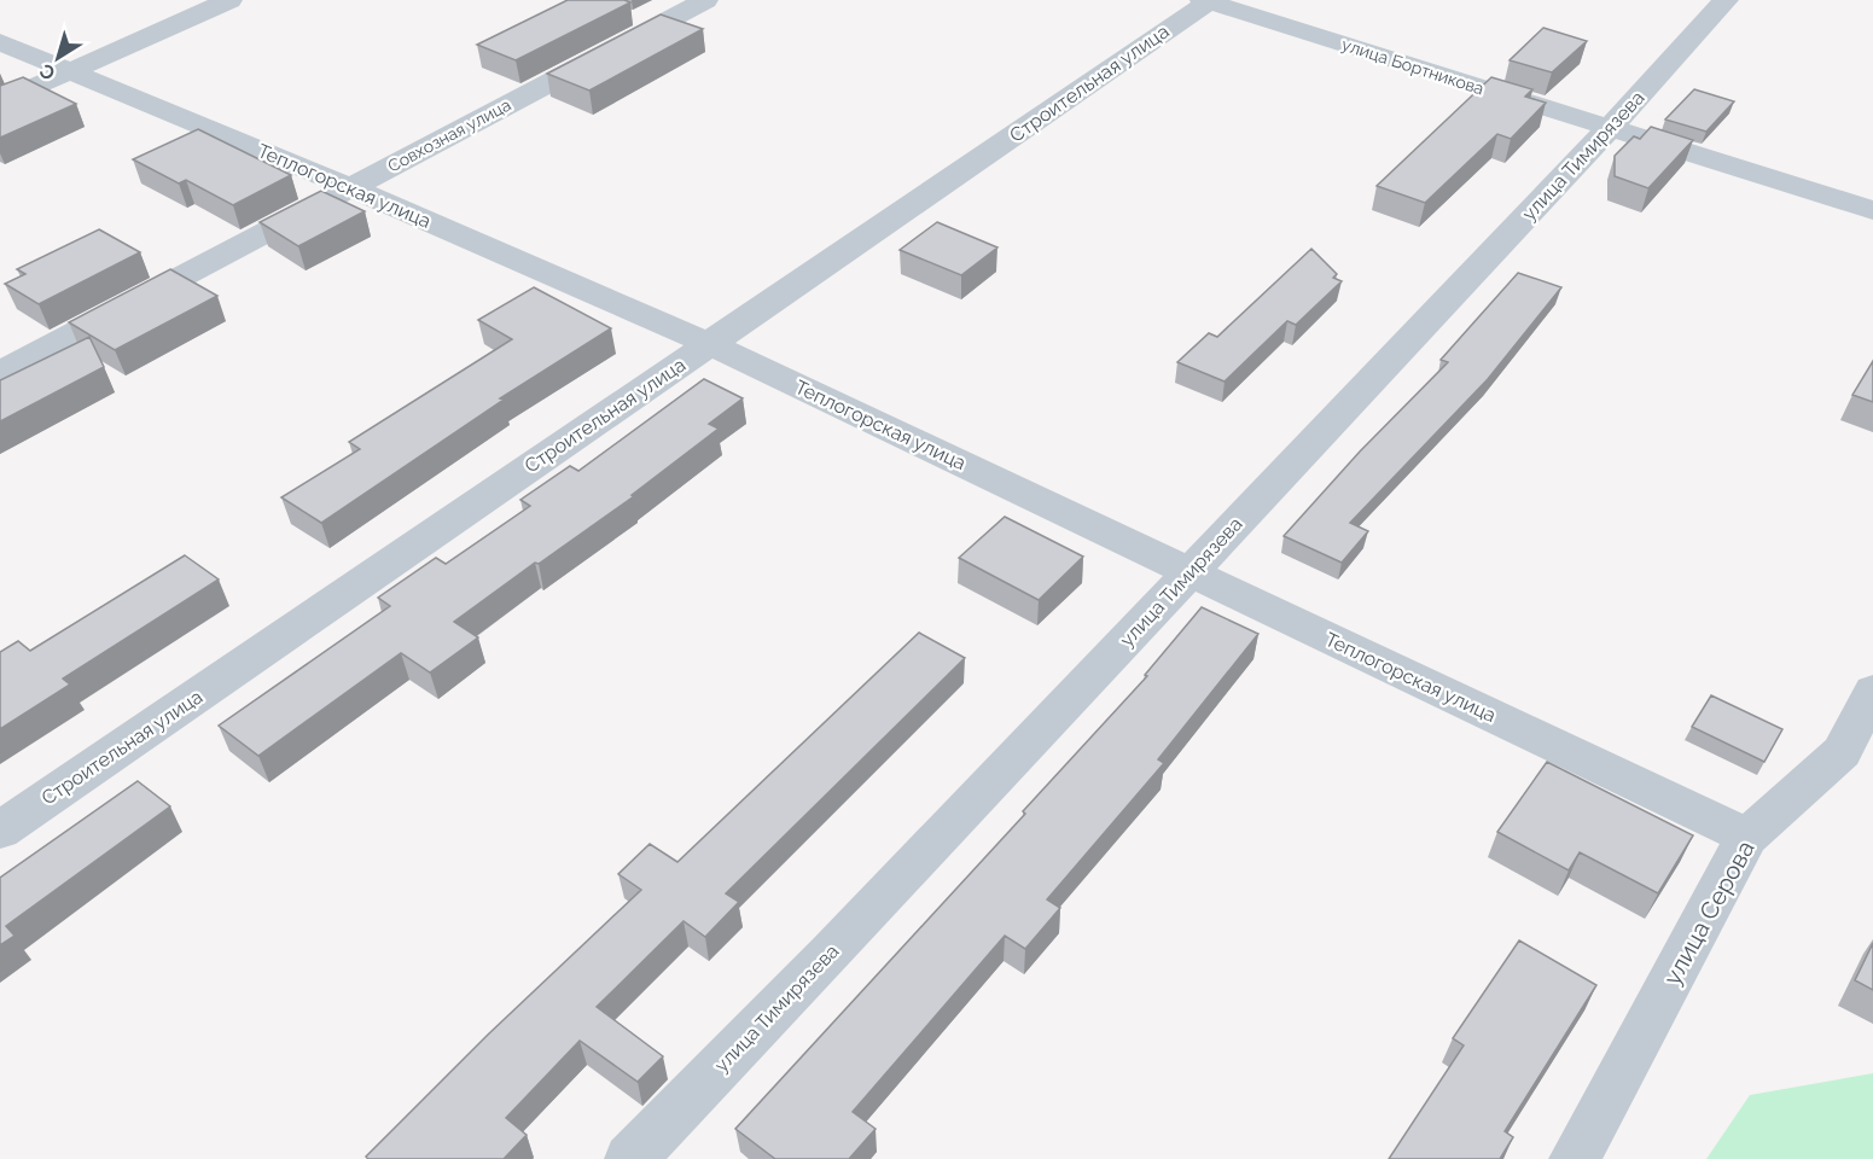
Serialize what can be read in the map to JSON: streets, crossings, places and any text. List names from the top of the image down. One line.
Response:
{"streets":{"street":["улица Бортникова","Строительная улица","Совхозная улица","улица Тимирязева","Теплогорская улица","улица Серова"]},"crossings":[["улица Бортникова","Строительная улица"],["улица Бортникова","улица Тимирязева"],["Строительная улица","Теплогорская улица"],["Совхозная улица","Теплогорская улица"],["улица Тимирязева","Теплогорская улица"],["Теплогорская улица","улица Серова"]],"north":"bottom left"}
